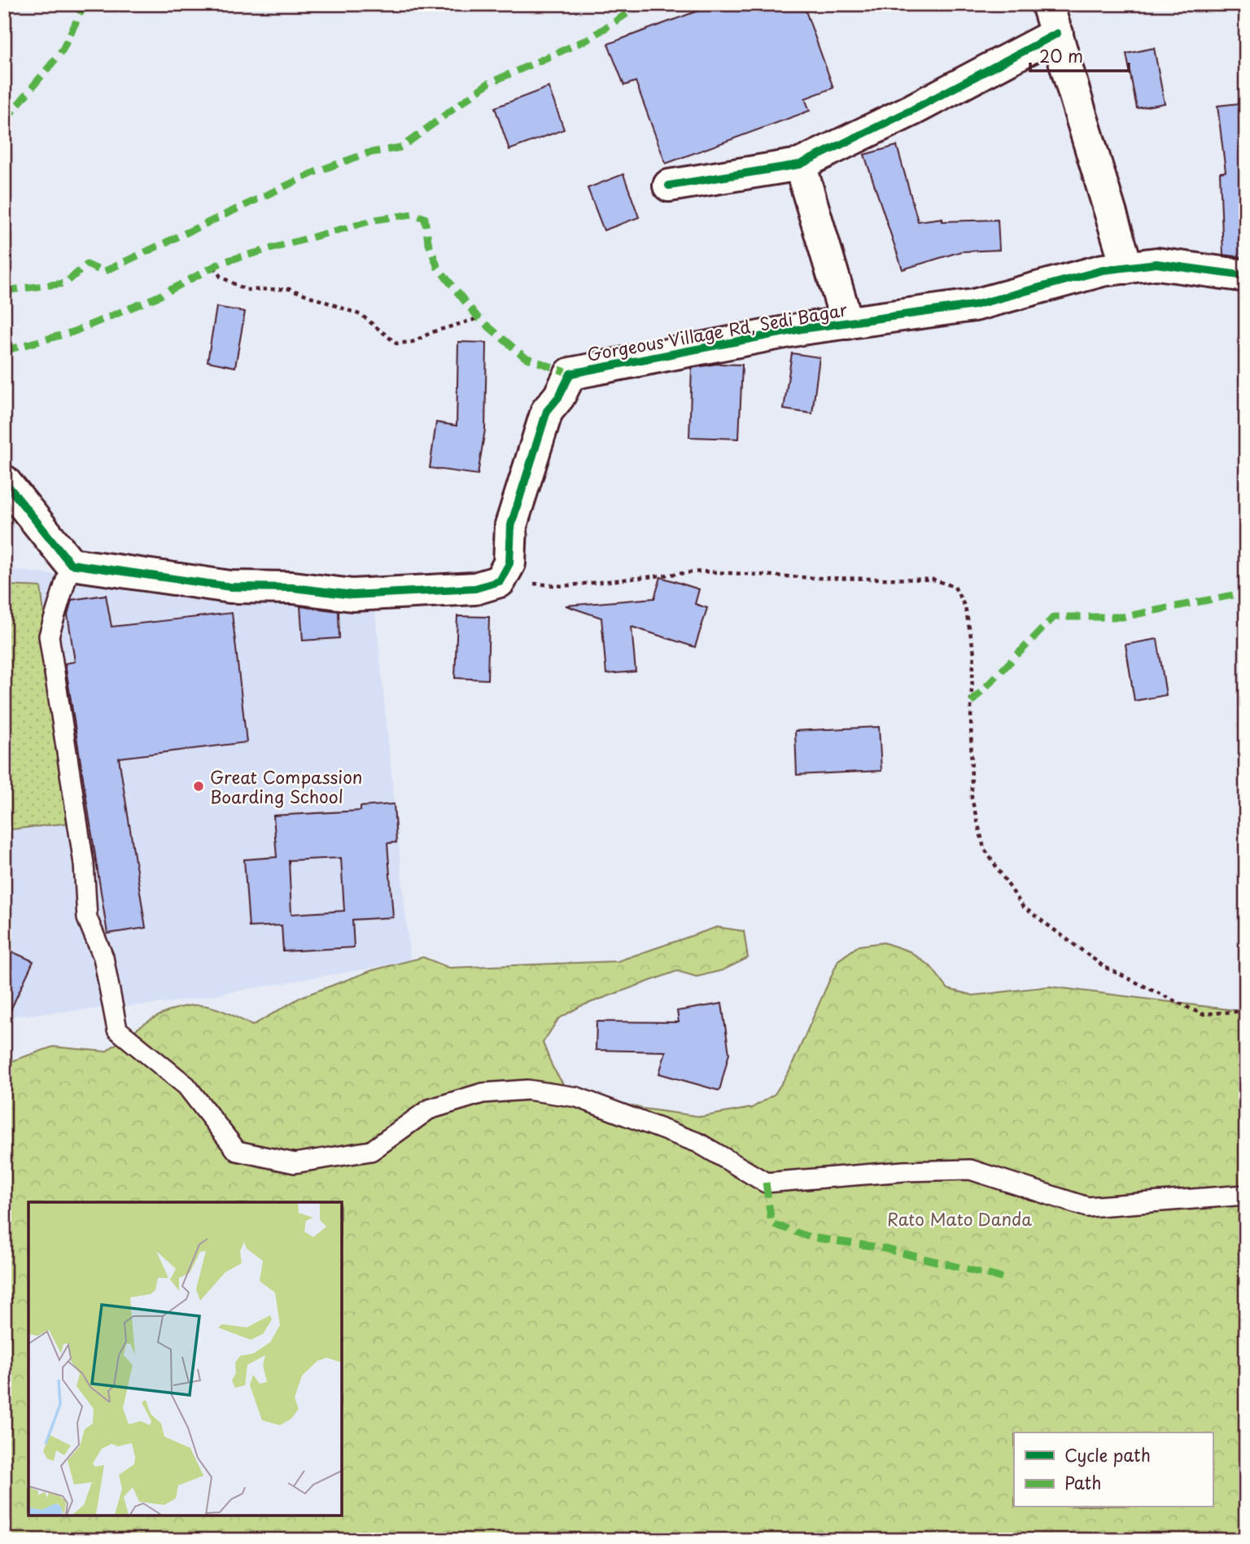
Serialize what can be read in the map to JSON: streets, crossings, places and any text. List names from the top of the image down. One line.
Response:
{"streets":{"street":["Gorgeous Village Rd, Sedi Bagar"]},"parks":["Rato Mato Danda"],"places":["Great Compassion Boarding School"],"legend":["Cycle path","Path"],"scale_bar":"20 m"}
